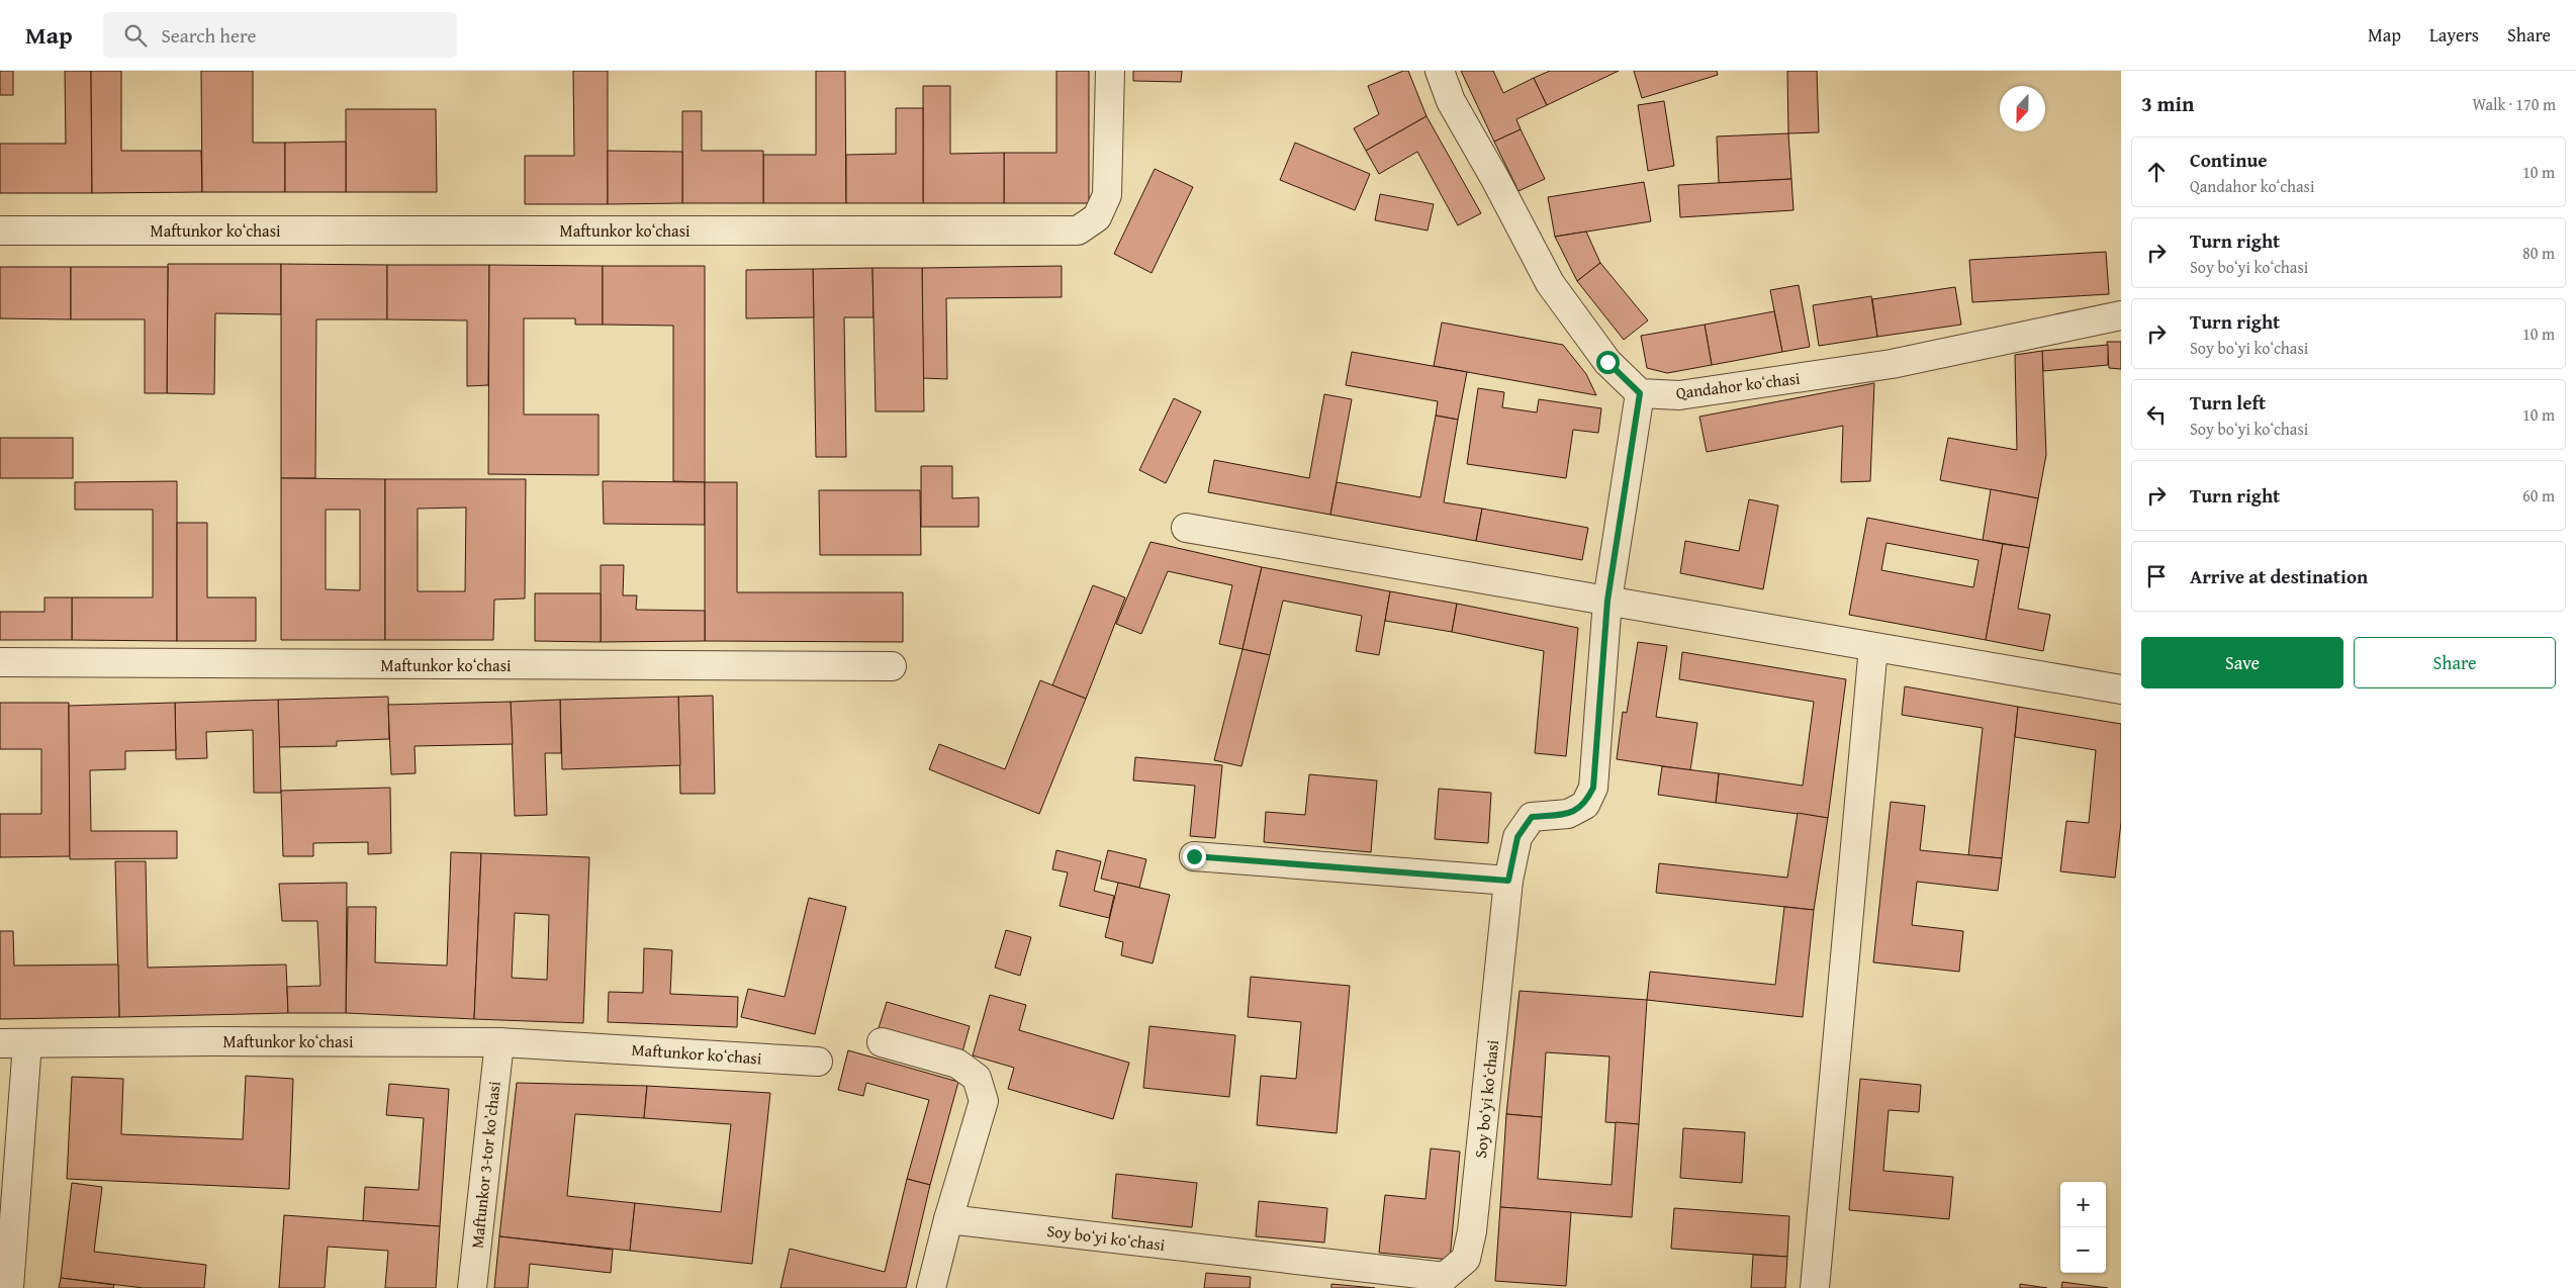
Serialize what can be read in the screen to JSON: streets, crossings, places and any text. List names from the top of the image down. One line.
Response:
{"streets":{"street":["Maftunkor koʻchasi","Qandahor koʻchasi","Soy boʻyi koʻchasi","Maftunkor 3-tor koʼchasi"]},"crossings":[["Maftunkor koʻchasi","Maftunkor 3-tor koʼchasi"],["Qandahor koʻchasi","Soy boʻyi koʻchasi"]],"north":"bottom","page":{"header":"Map","search":"Search here","nav":["Map","Layers","Share"],"heading":["3 min","Walk · 170 m"],"list":[["Continue","Qandahor koʻchasi","10 m"],["Turn right","Soy boʻyi koʻchasi","80 m"],["Turn right","Soy boʻyi koʻchasi","10 m"],["Turn left","Soy boʻyi koʻchasi","10 m"],["Turn right","60 m"],"Arrive at destination"],"buttons":["Save","Share"],"map_buttons":["+","−"]}}
